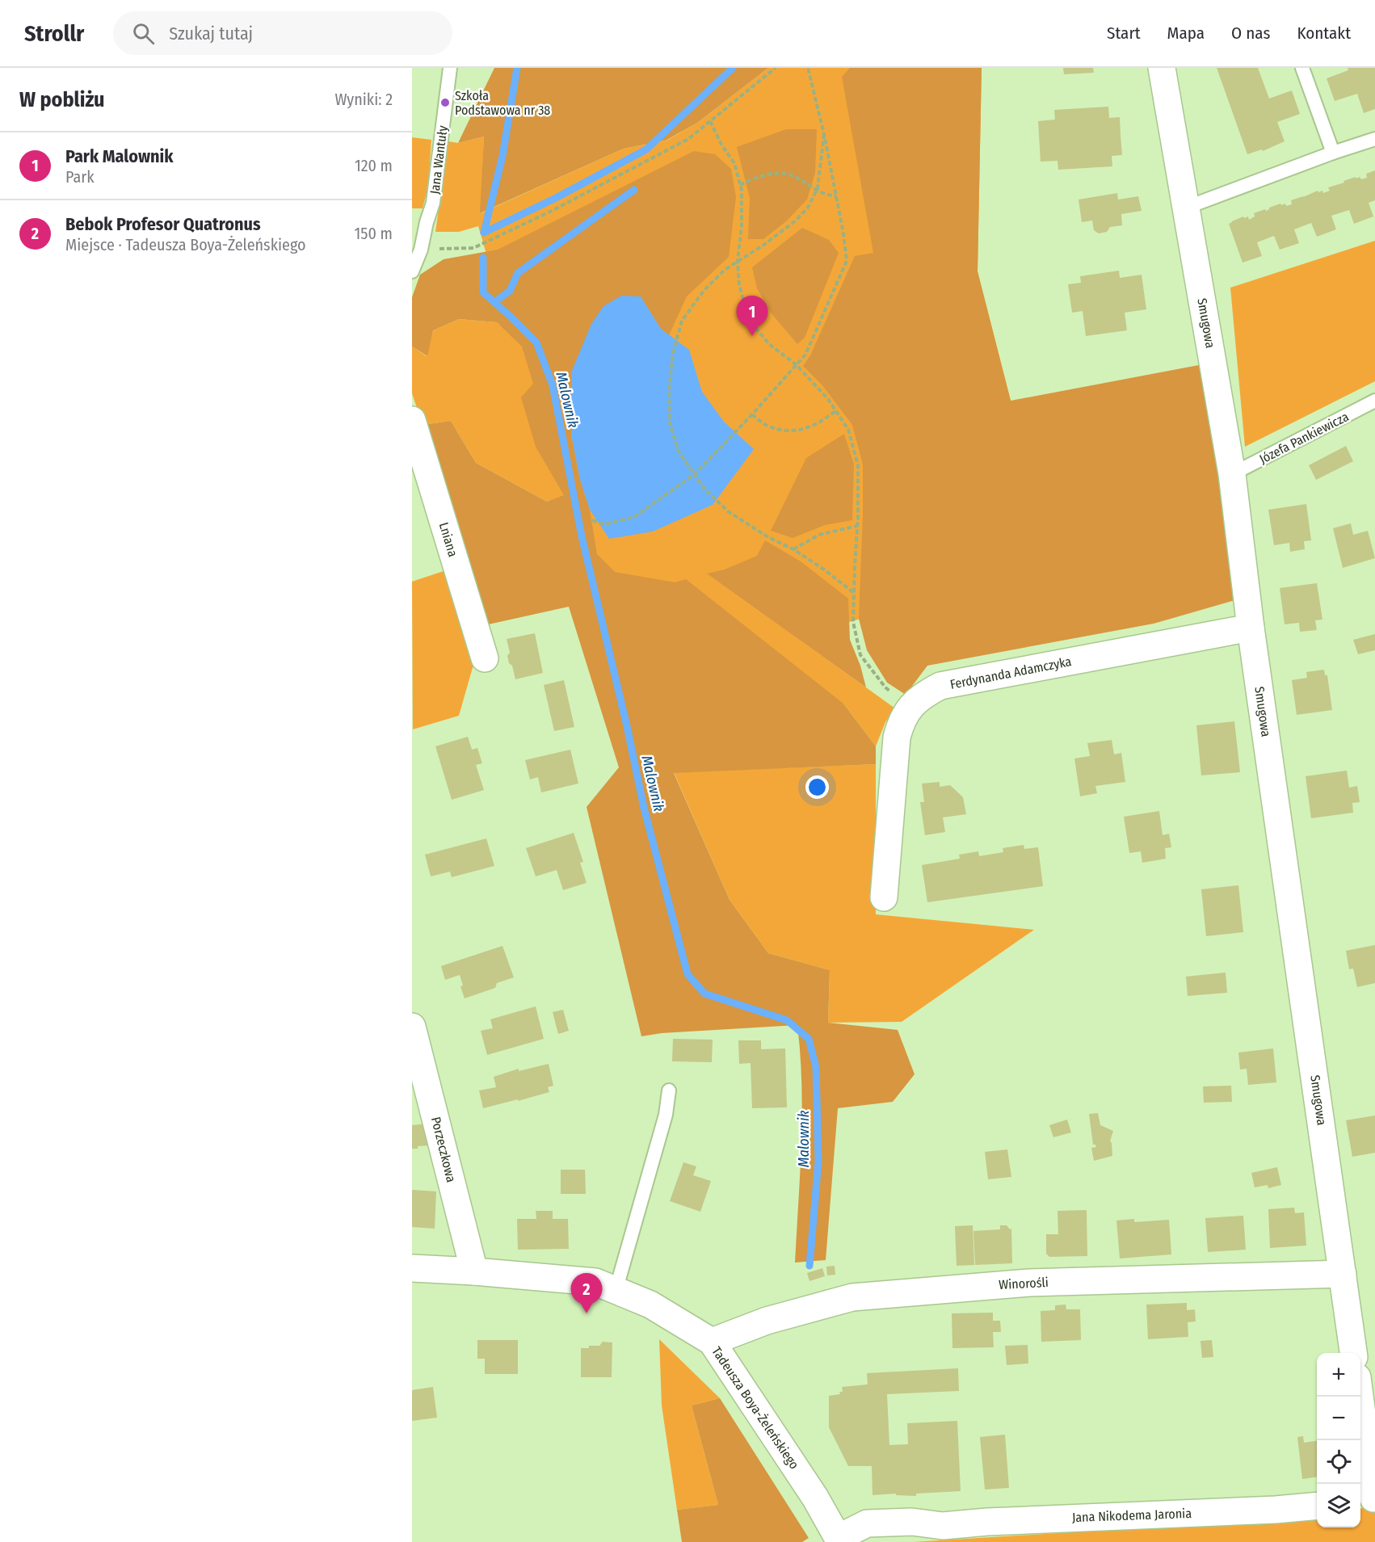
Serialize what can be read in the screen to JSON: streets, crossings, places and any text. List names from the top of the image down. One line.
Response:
{"streets":{"street":["Smugowa","Lniana","Ferdynanda Adamczyka","Porzeczkowa","Winorośli","Tadeusza Boya-Żeleńskiego","Jana Nikodema Jaronia"],"lane":["Jana Wantuły","Józefa Pankiewicza"]},"crossings":[["Smugowa","Józefa Pankiewicza"],["Smugowa","Ferdynanda Adamczyka"],["Smugowa","Winorośli"],["Porzeczkowa","Tadeusza Boya-Żeleńskiego"],["Winorośli","Tadeusza Boya-Żeleńskiego"],["Tadeusza Boya-Żeleńskiego","Jana Nikodema Jaronia"]],"water":["Malownik"],"places":["Szkoła Podstawowa nr 38"],"page":{"header":"Strollr","search":"Szukaj tutaj","nav":["Start","Mapa","O nas","Kontakt"],"heading":["W pobliżu","Wyniki: 2"],"list":[{"mark":"1","name":"Park Malownik","note":"Park","value":"120 m"},{"mark":"2","name":"Bebok Profesor Quatronus","note":"Miejsce · Tadeusza Boya-Żeleńskiego","value":"150 m"}],"pins":["1","2"],"map_buttons":["+","−"]}}
